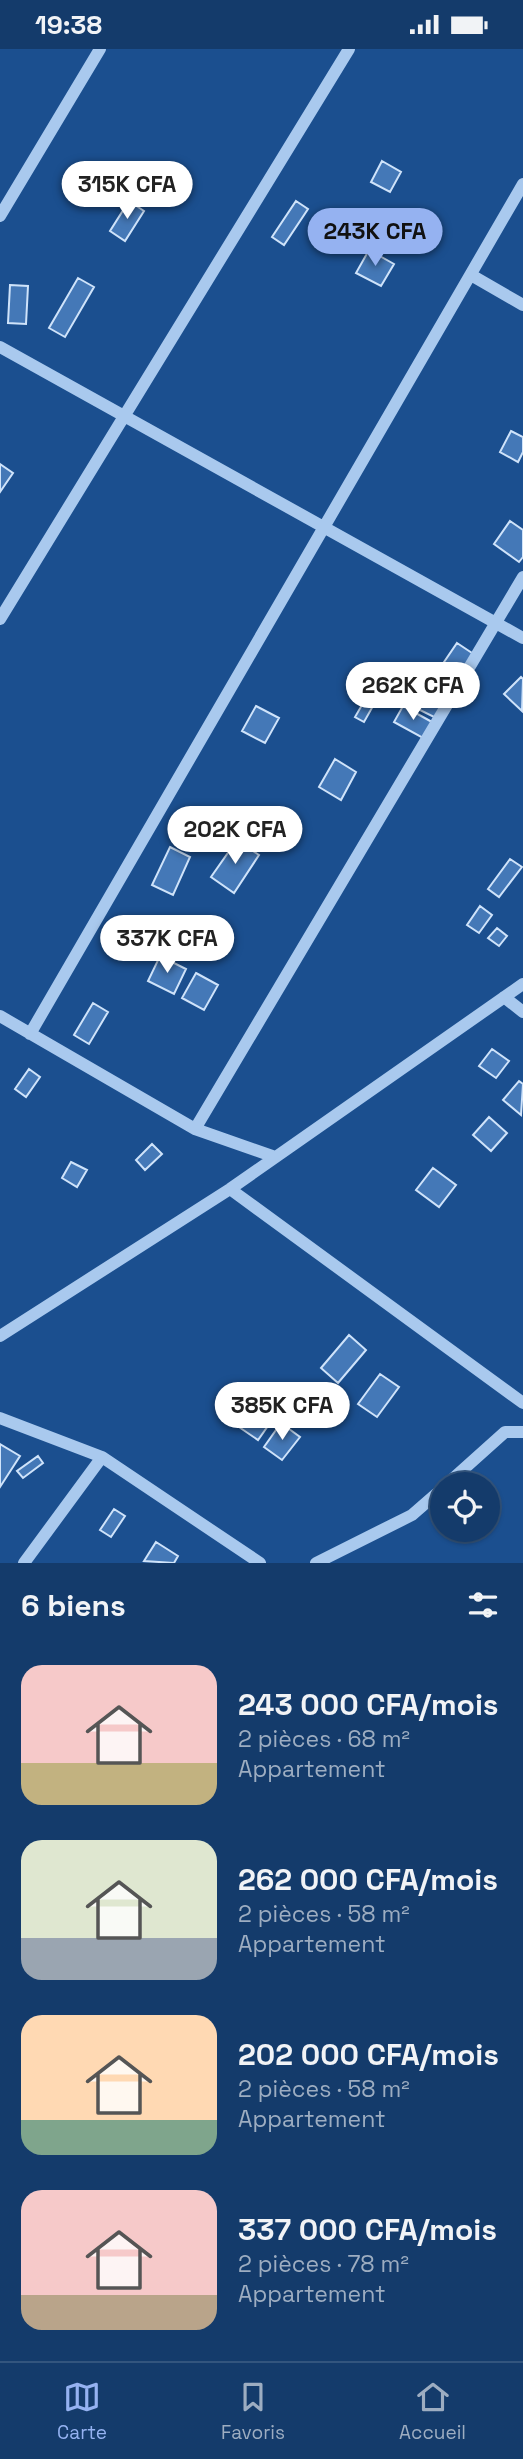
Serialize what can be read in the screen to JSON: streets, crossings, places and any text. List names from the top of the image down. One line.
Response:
{"page":{"status":"19:38","price":["315K CFA","243K CFA","262K CFA","202K CFA","337K CFA","385K CFA"],"heading":"6 biens","list":[{"name":"243 000 CFA/mois","note":"2 pièces · 68 m² · Appartement"},{"name":"262 000 CFA/mois","note":"2 pièces · 58 m² · Appartement"},{"name":"202 000 CFA/mois","note":"2 pièces · 58 m² · Appartement"},{"name":"337 000 CFA/mois","note":"2 pièces · 78 m² · Appartement"}],"tabs":["Carte","Favoris","Accueil"]}}
